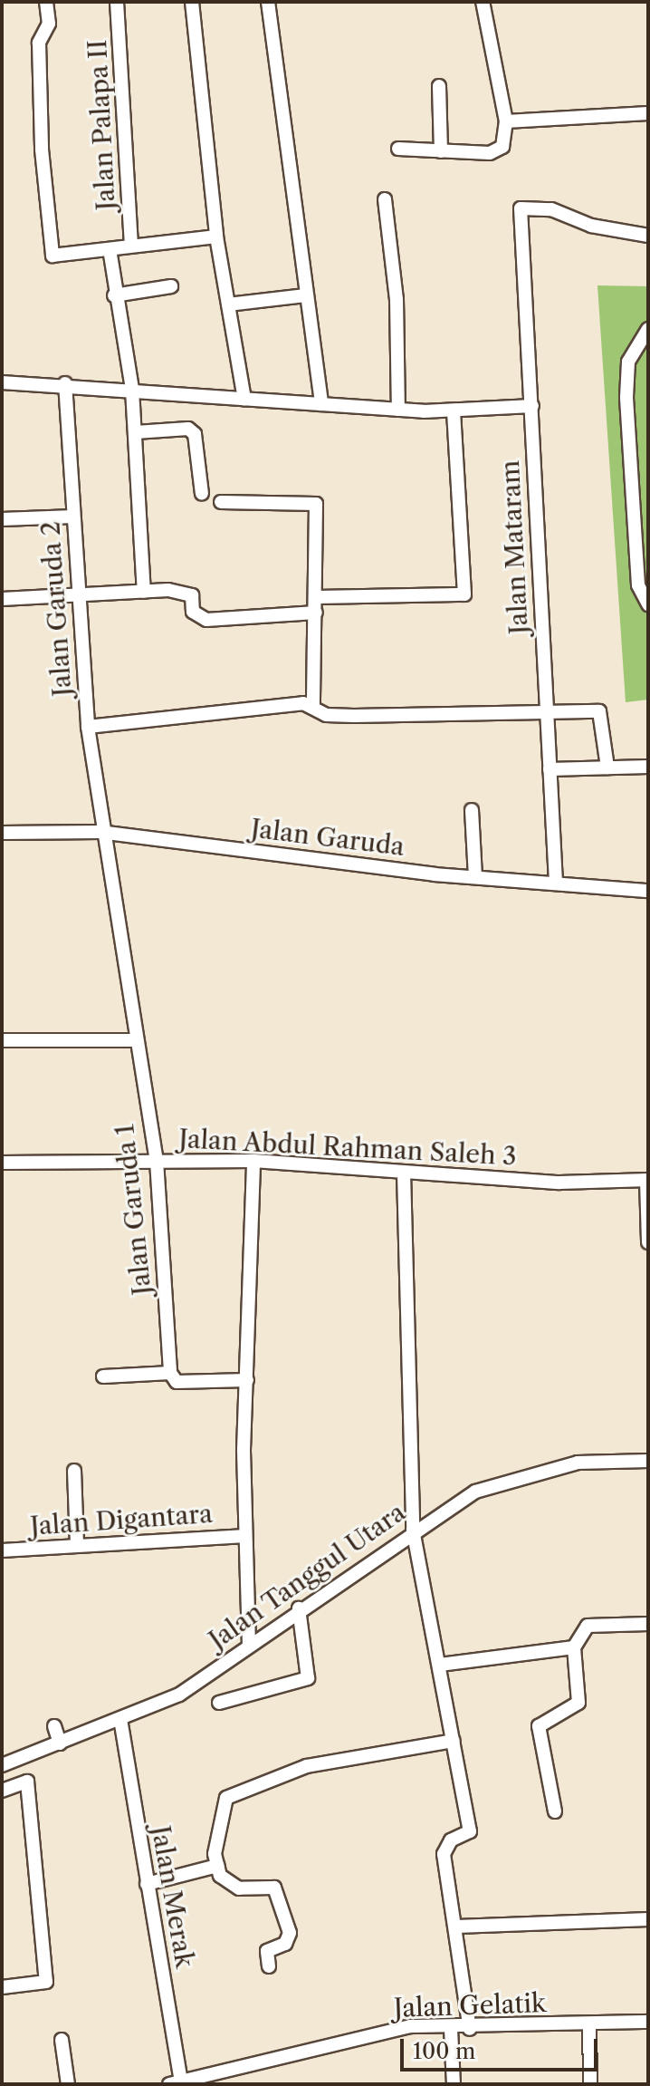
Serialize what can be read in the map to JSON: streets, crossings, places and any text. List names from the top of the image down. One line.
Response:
{"streets":{"street":["Jalan Palapa II","Jalan Mataram","Jalan Garuda 2","Jalan Garuda","Jalan Abdul Rahman Saleh 3","Jalan Garuda 1","Jalan Digantara","Jalan Tanggul Utara","Jalan Merak","Jalan Gelatik"]},"crossings":[["Jalan Mataram","Jalan Garuda"],["Jalan Garuda 2","Jalan Garuda"],["Jalan Garuda 2","Jalan Garuda 1"],["Jalan Garuda","Jalan Garuda 1"],["Jalan Abdul Rahman Saleh 3","Jalan Garuda 1"],["Jalan Tanggul Utara","Jalan Merak"],["Jalan Merak","Jalan Gelatik"]],"scale_bar":"100 m"}
